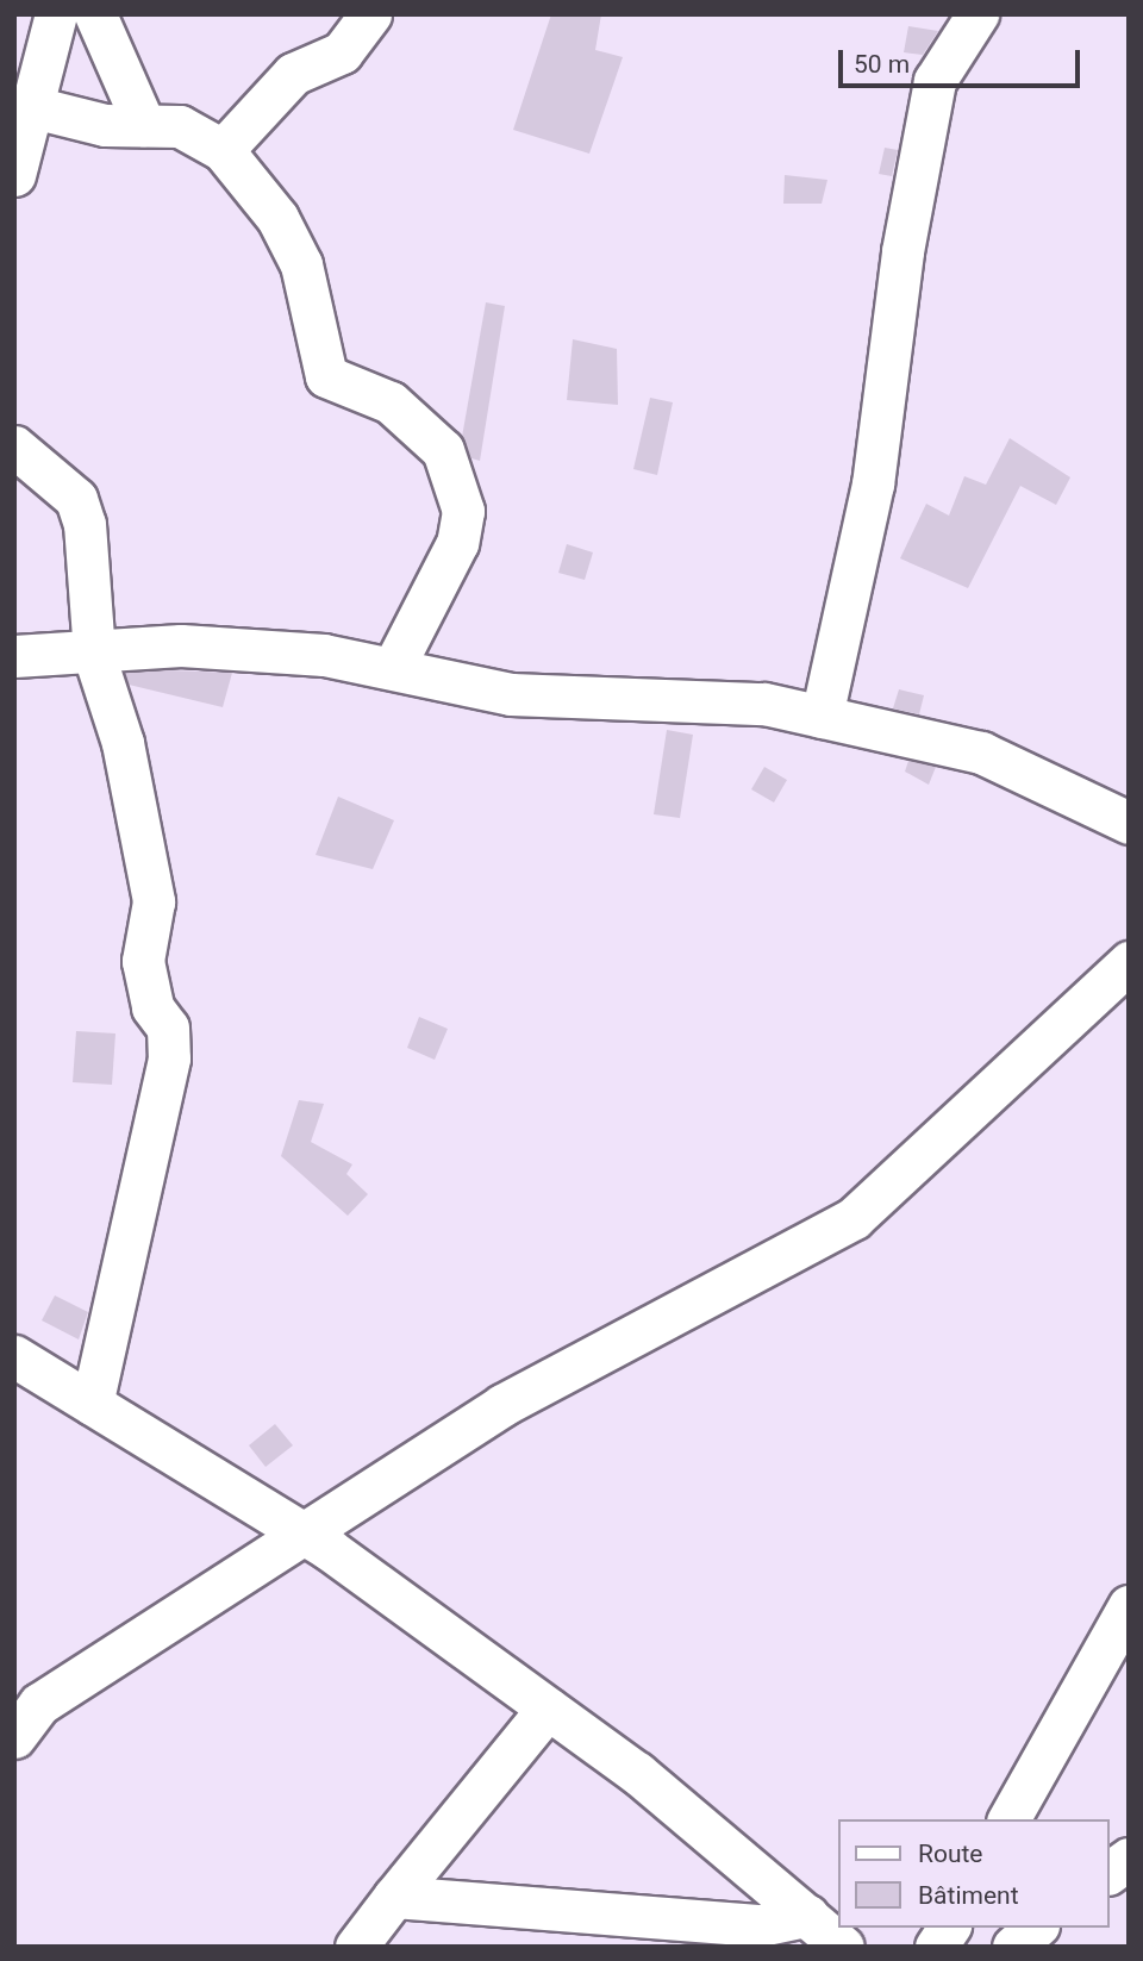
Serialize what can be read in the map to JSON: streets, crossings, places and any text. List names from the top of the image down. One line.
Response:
{"legend":["Route","Bâtiment"],"scale_bar":"50 m"}
